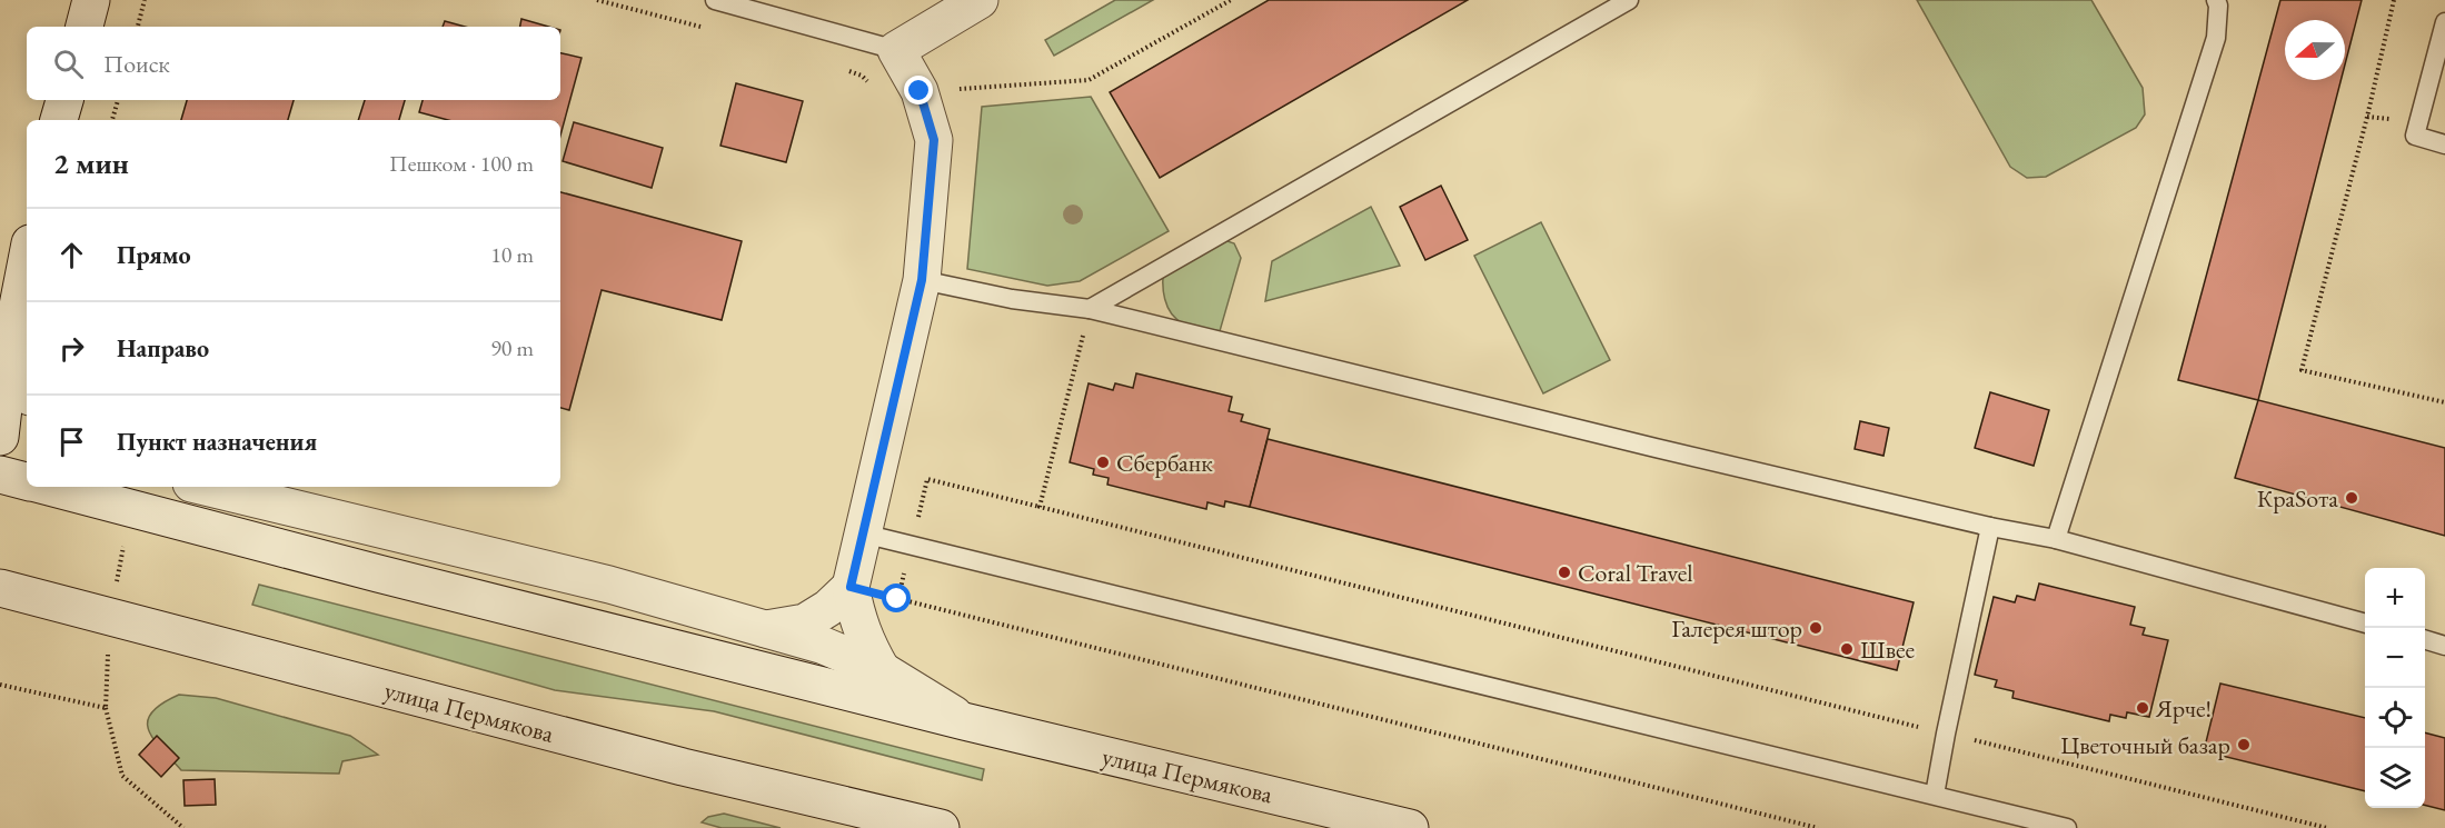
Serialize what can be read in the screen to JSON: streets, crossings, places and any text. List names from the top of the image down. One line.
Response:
{"streets":{"main road":["улица Пермякова"]},"places":["Сбербанк","КраSота","Coral Travel","Галерея штор","Швее","Ярче!","Цветочный базар"],"north":"left","page":{"search":"Поиск","heading":["2 мин","Пешком · 100 m"],"list":[["Прямо","10 m"],["Направо","90 m"],"Пункт назначения"],"map_buttons":["+","−"]}}
